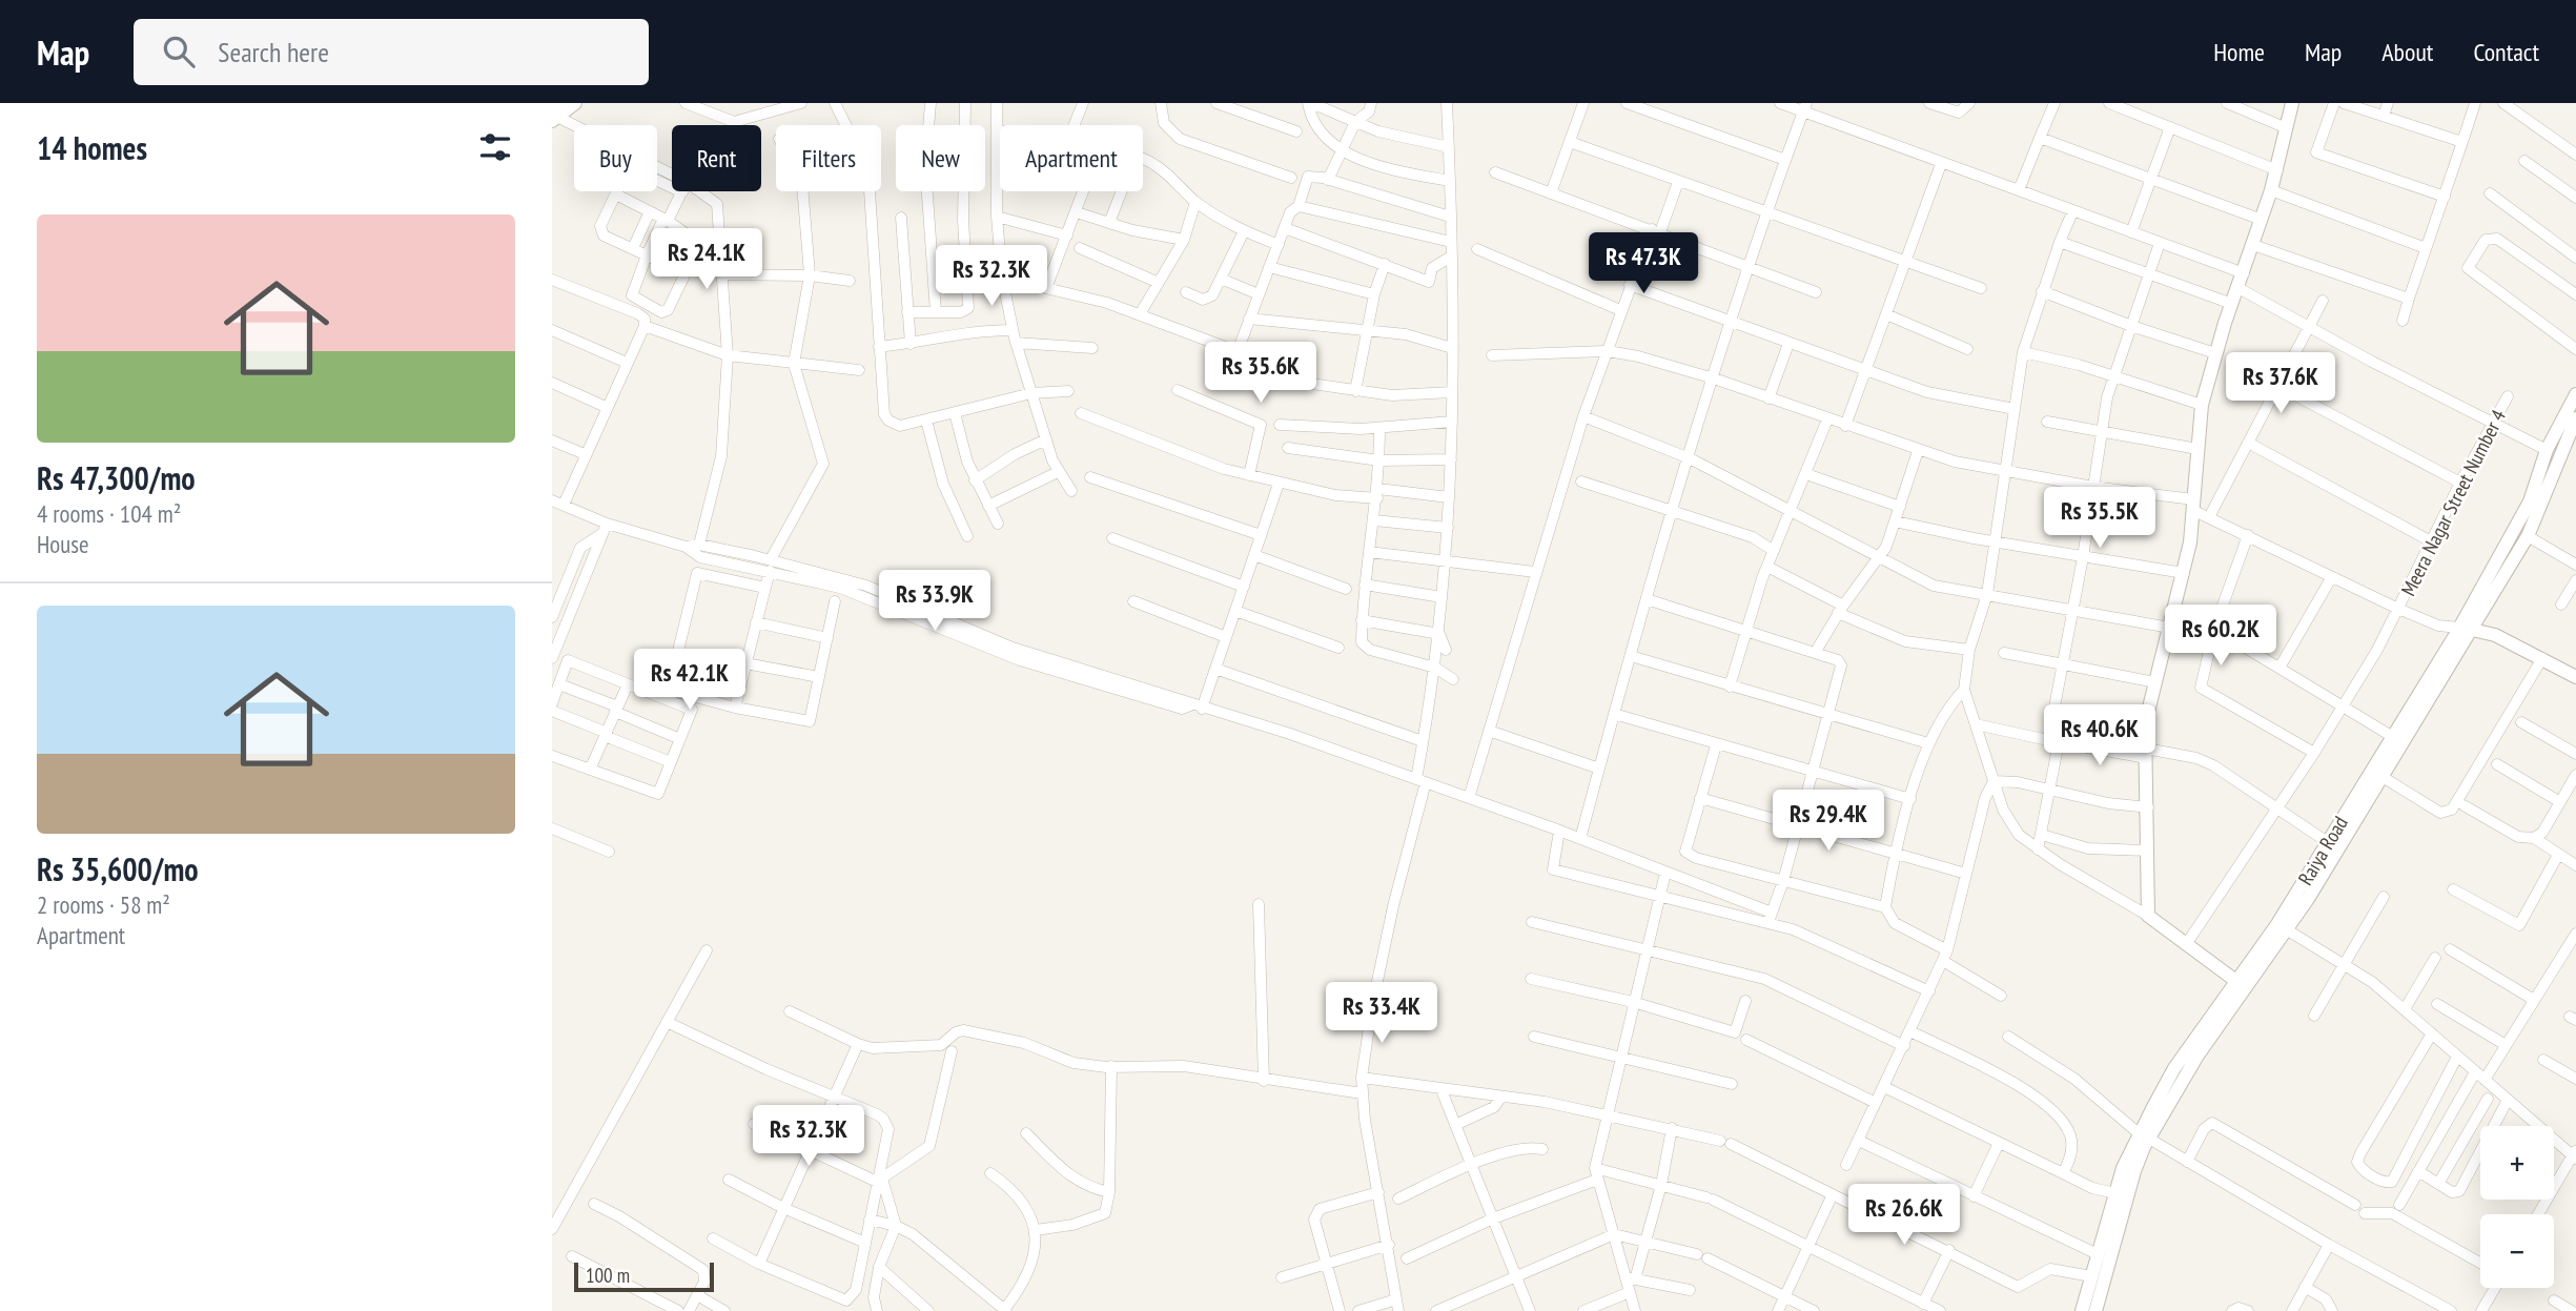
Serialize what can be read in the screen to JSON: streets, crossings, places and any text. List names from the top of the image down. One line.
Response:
{"streets":{"street":["Meera Nagar Street Number 4","Raiya Road"]},"scale_bar":"100 m","page":{"header":"Map","search":"Search here","nav":["Home","Map","About","Contact"],"heading":"14 homes","chip":["Buy","Rent","Filters","New","Apartment"],"list":[{"name":"Rs 47,300/mo","note":"4 rooms · 104 m² · House"},{"name":"Rs 35,600/mo","note":"2 rooms · 58 m² · Apartment"}],"price":["Rs 24.1K","Rs 47.3K","Rs 32.3K","Rs 35.6K","Rs 37.6K","Rs 35.5K","Rs 33.9K","Rs 60.2K","Rs 42.1K","Rs 40.6K","Rs 29.4K","Rs 33.4K","Rs 32.3K","Rs 26.6K"],"map_buttons":["+","−"],"scale":"100 m"}}
